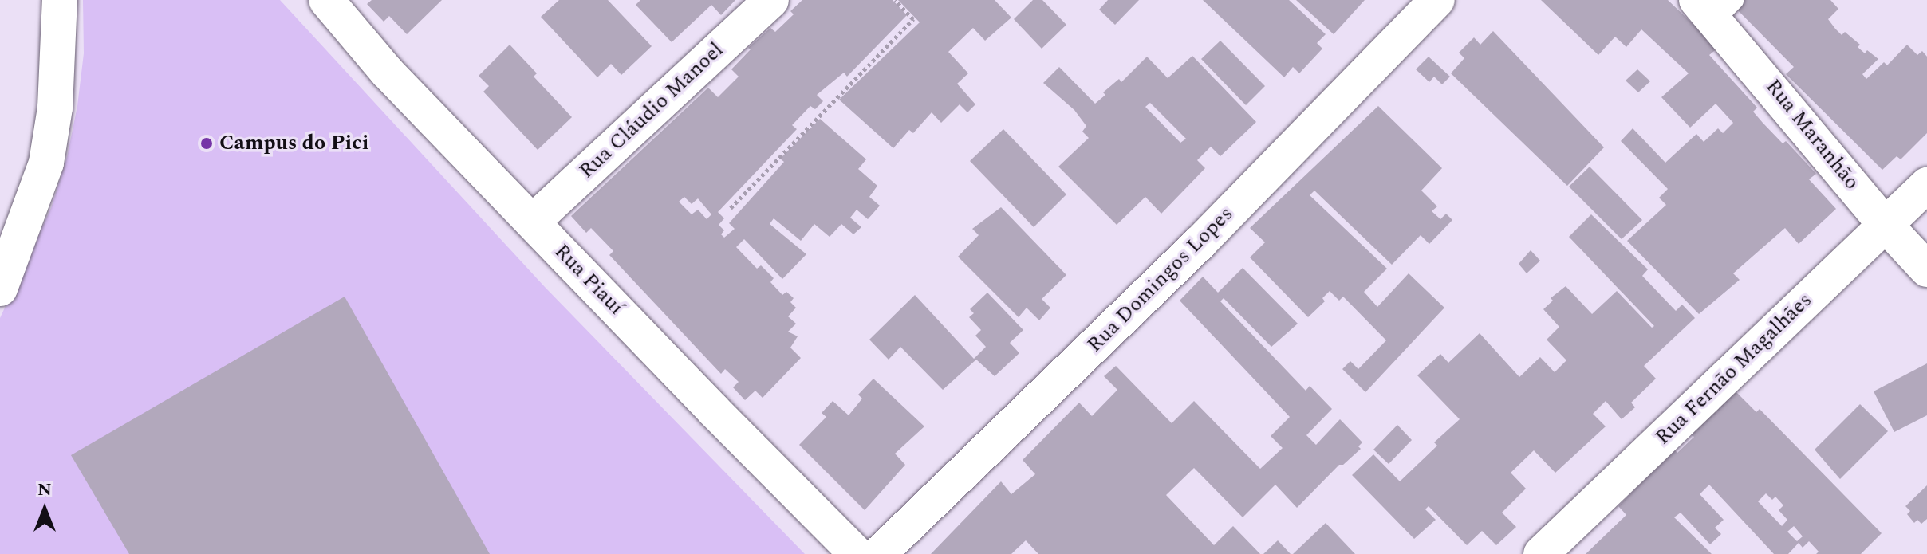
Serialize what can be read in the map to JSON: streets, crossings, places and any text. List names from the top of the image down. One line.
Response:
{"streets":{"street":["Rua Cláudio Manoel","Rua Maranhão","Rua Piauí","Rua Domingos Lopes","Rua Fernão Magalhães"]},"crossings":[["Rua Cláudio Manoel","Rua Piauí"],["Rua Maranhão","Rua Fernão Magalhães"]],"places":["Campus do Pici"],"north":"top"}
